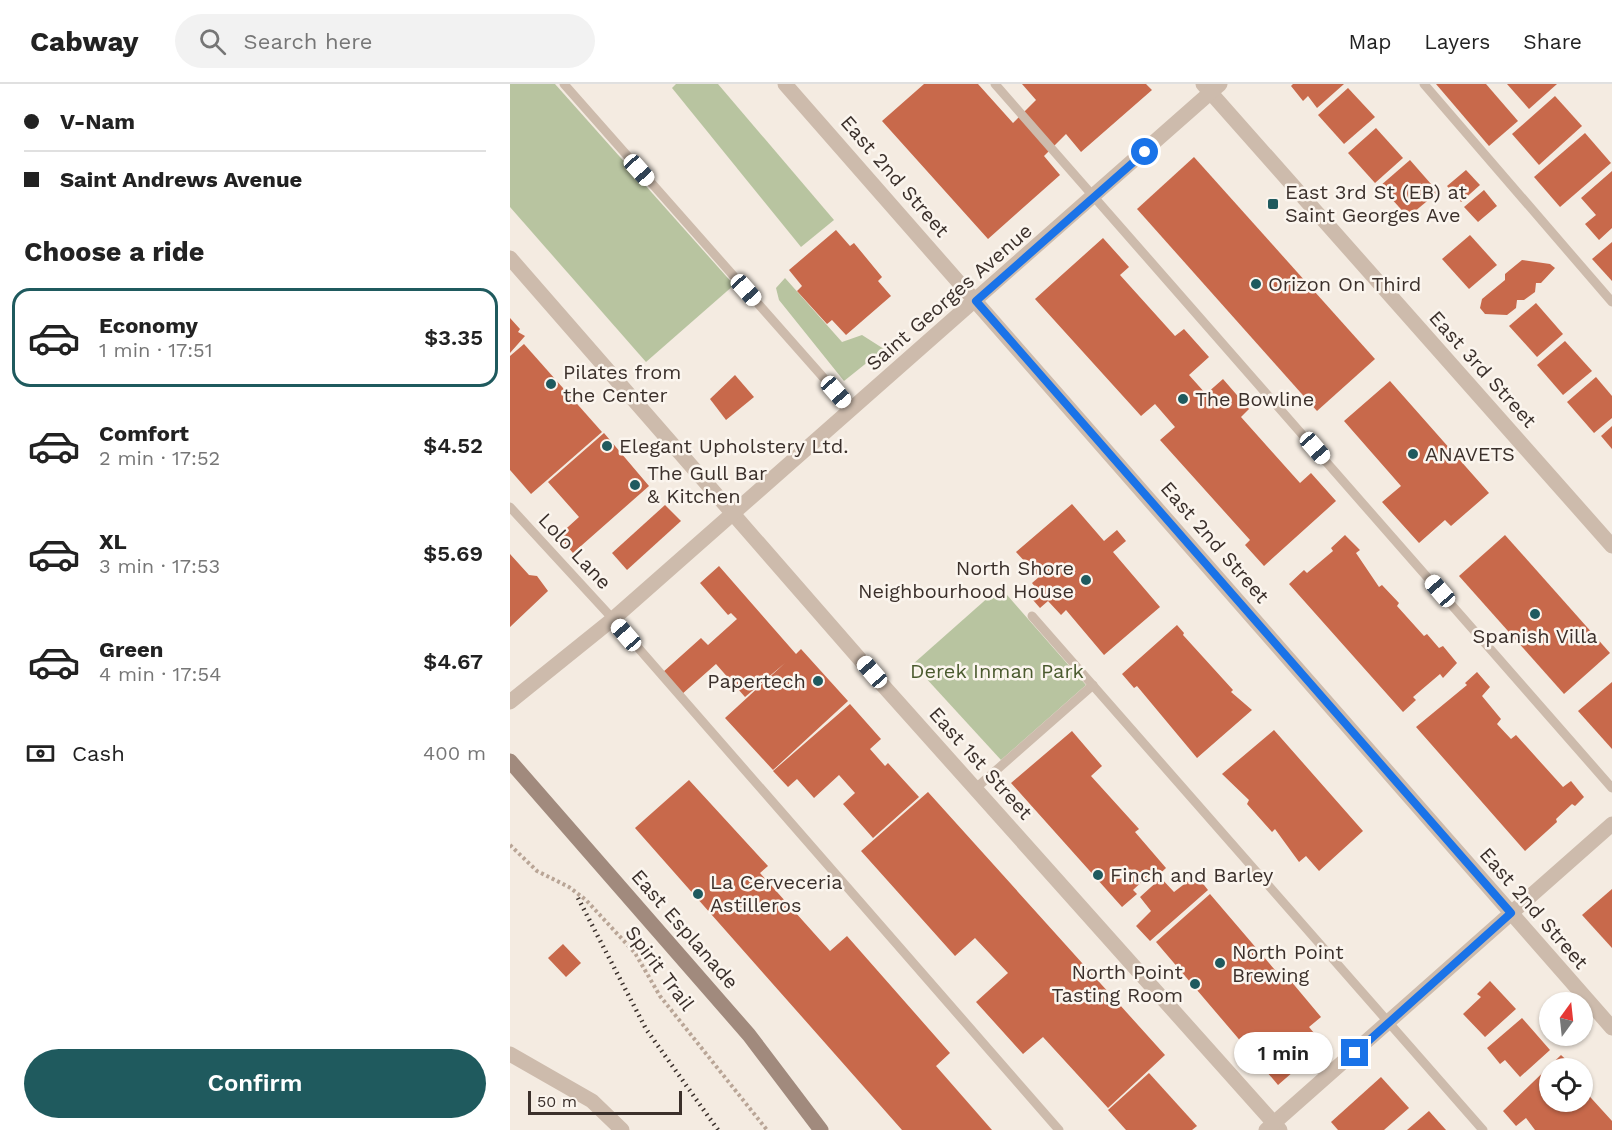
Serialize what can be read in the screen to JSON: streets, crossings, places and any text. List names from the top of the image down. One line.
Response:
{"streets":{"main road":["East Esplanade"],"street":["East 2nd Street","Saint Georges Avenue","East 3rd Street","East 1st Street"],"lane":["Lolo Lane"],"path":["Spirit Trail"]},"crossings":[["East 2nd Street","Saint Georges Avenue"],["Saint Georges Avenue","East 3rd Street"],["Saint Georges Avenue","Lolo Lane"],["Saint Georges Avenue","East 1st Street"]],"parks":["Derek Inman Park"],"places":{"transit":["East 3rd St (EB) at Saint Georges Ave"],"other":["Orizon On Third","Pilates from the Center","The Bowline","Elegant Upholstery Ltd.","ANAVETS","The Gull Bar & Kitchen","North Shore Neighbourhood House","Spanish Villa","Papertech","Finch and Barley","La Cerveceria Astilleros","North Point Brewing","North Point Tasting Room"]},"scale_bar":"50 m","north":"top","page":{"header":"Cabway","search":"Search here","nav":["Map","Layers","Share"],"banner":["V-Nam","Saint Andrews Avenue"],"heading":"Choose a ride","list":[{"name":"Economy","note":"1 min · 17:51","value":"$3.35"},{"name":"Comfort","note":"2 min · 17:52","value":"$4.52"},{"name":"XL","note":"3 min · 17:53","value":"$5.69"},{"name":"Green","note":"4 min · 17:54","value":"$4.67"}],"pay":["Cash","400 m"],"bubble":"1 min","buttons":"Confirm","scale":"50 m"}}
